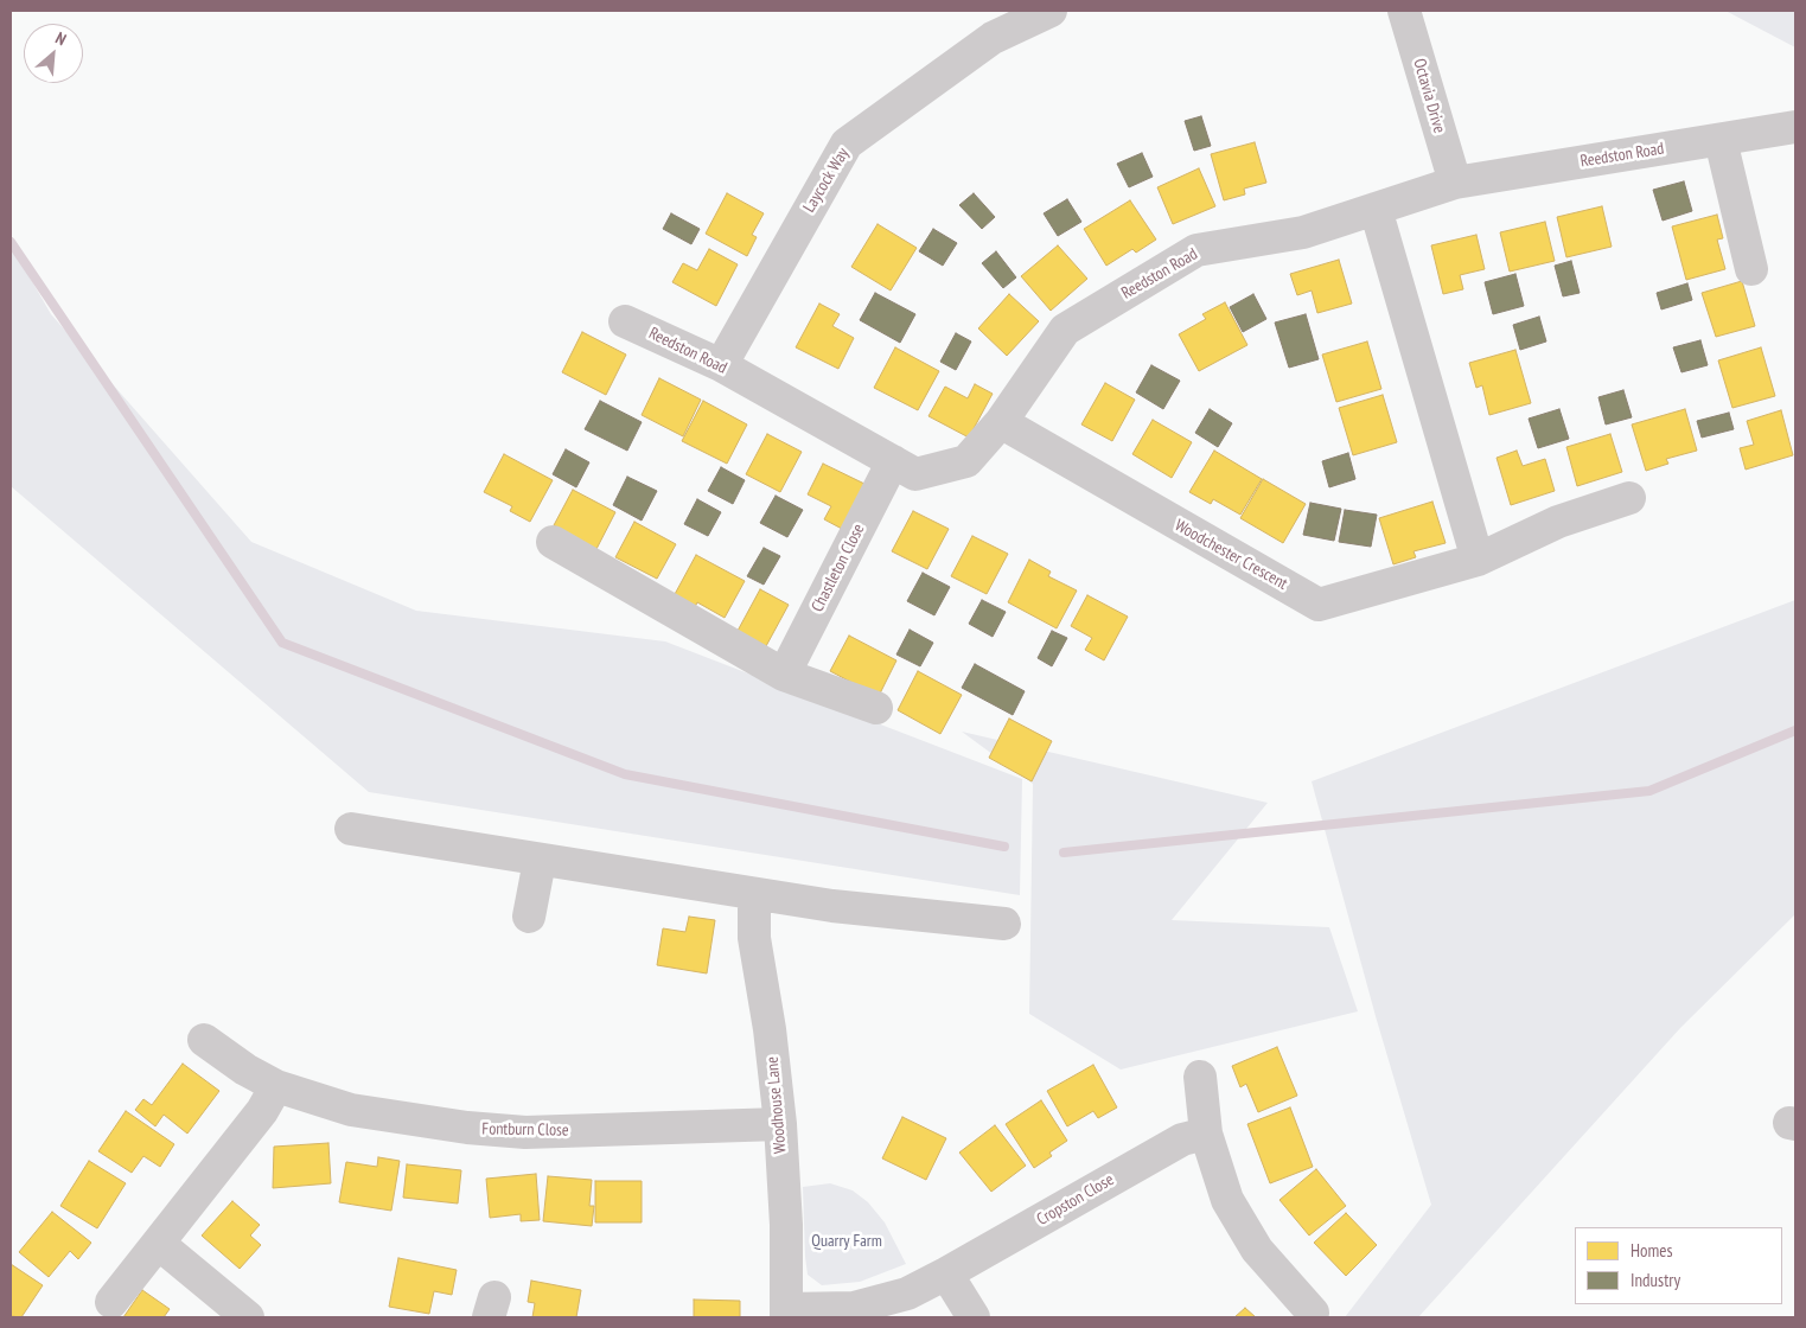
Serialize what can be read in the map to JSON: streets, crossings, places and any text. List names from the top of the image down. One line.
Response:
{"streets":{"street":["Octavia Drive","Reedston Road","Laycock Way","Woodchester Crescent","Chastleton Close","Woodhouse Lane","Fontburn Close","Cropston Close"]},"crossings":[["Octavia Drive","Reedston Road"],["Reedston Road","Laycock Way"],["Reedston Road","Woodchester Crescent"],["Reedston Road","Chastleton Close"],["Woodhouse Lane","Fontburn Close"],["Woodhouse Lane","Cropston Close"]],"parks":["Quarry Farm"],"legend":["Homes","Industry"],"north":"top right"}
